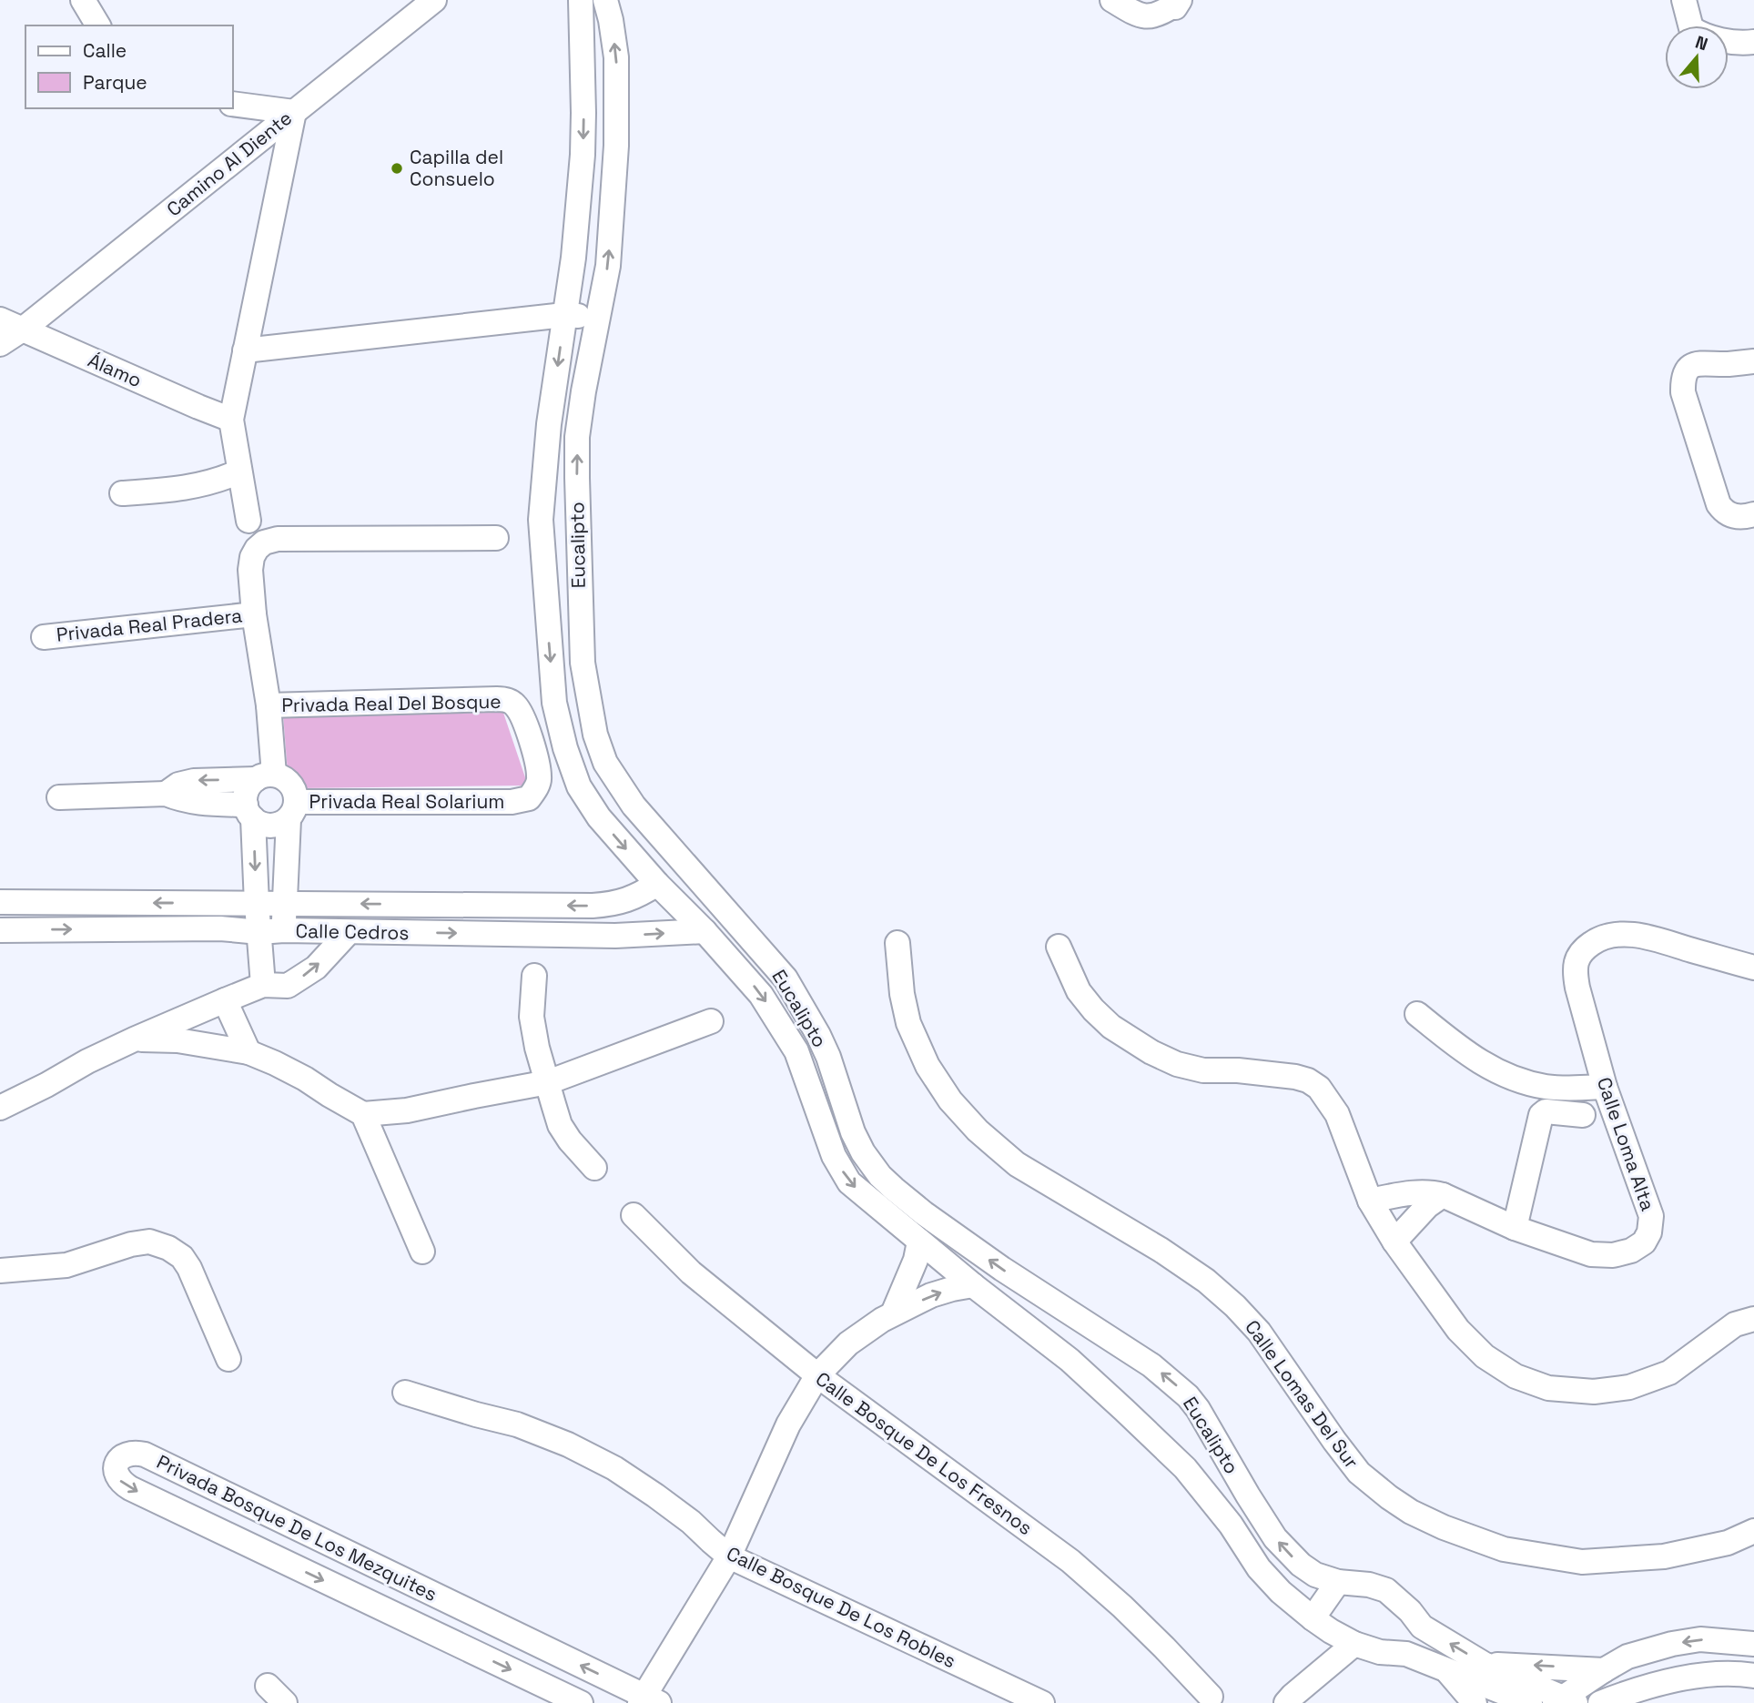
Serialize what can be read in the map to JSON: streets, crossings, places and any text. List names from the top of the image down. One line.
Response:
{"streets":{"street":["Camino Al Diente","Álamo","Eucalipto","Privada Real Pradera","Privada Real Del Bosque","Privada Real Solarium","Calle Cedros","Calle Loma Alta","Calle Lomas Del Sur","Calle Bosque De Los Fresnos","Privada Bosque De Los Mezquites","Calle Bosque De Los Robles"]},"crossings":[["Camino Al Diente","Álamo"],["Eucalipto","Calle Cedros"],["Privada Real Del Bosque","Privada Real Solarium"]],"places":["Capilla del Consuelo"],"legend":["Calle","Parque"],"north":"top"}
